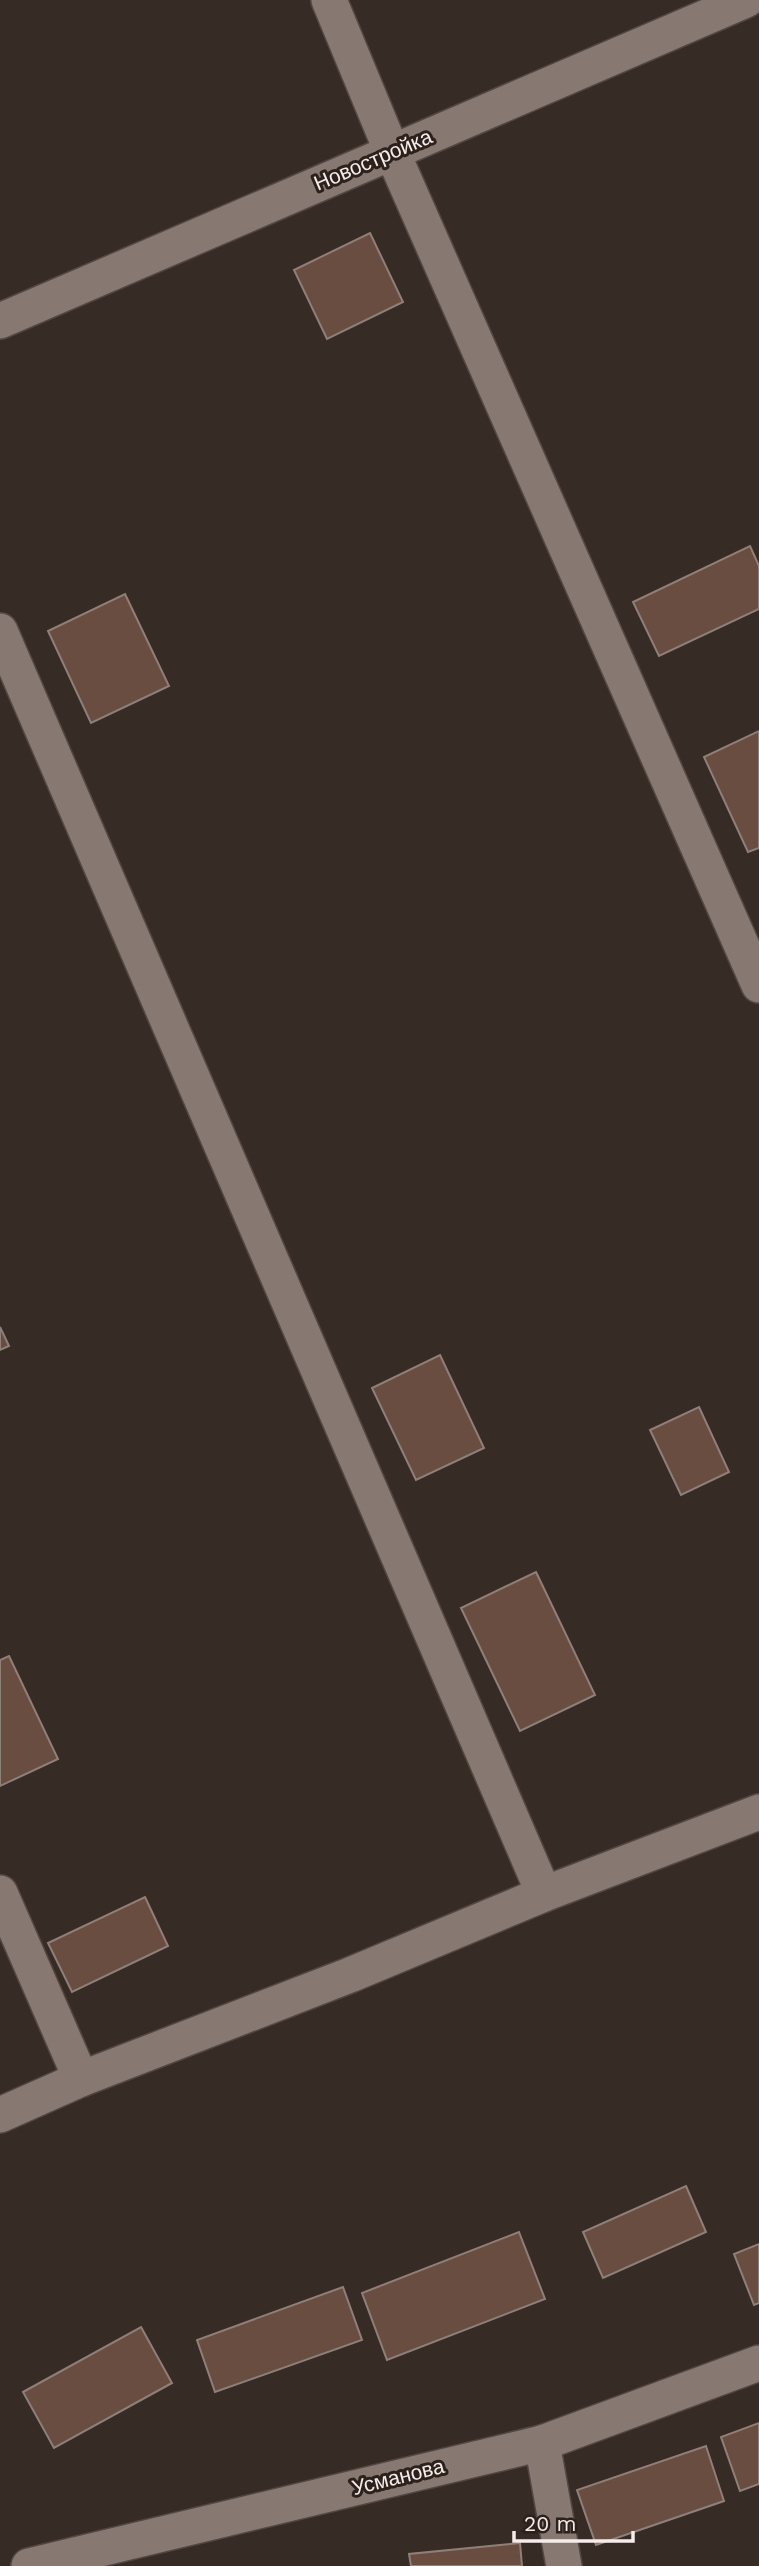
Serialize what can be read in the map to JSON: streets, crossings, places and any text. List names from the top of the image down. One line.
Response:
{"streets":{"street":["Новостройка","Усманова"]},"scale_bar":"20 m"}
